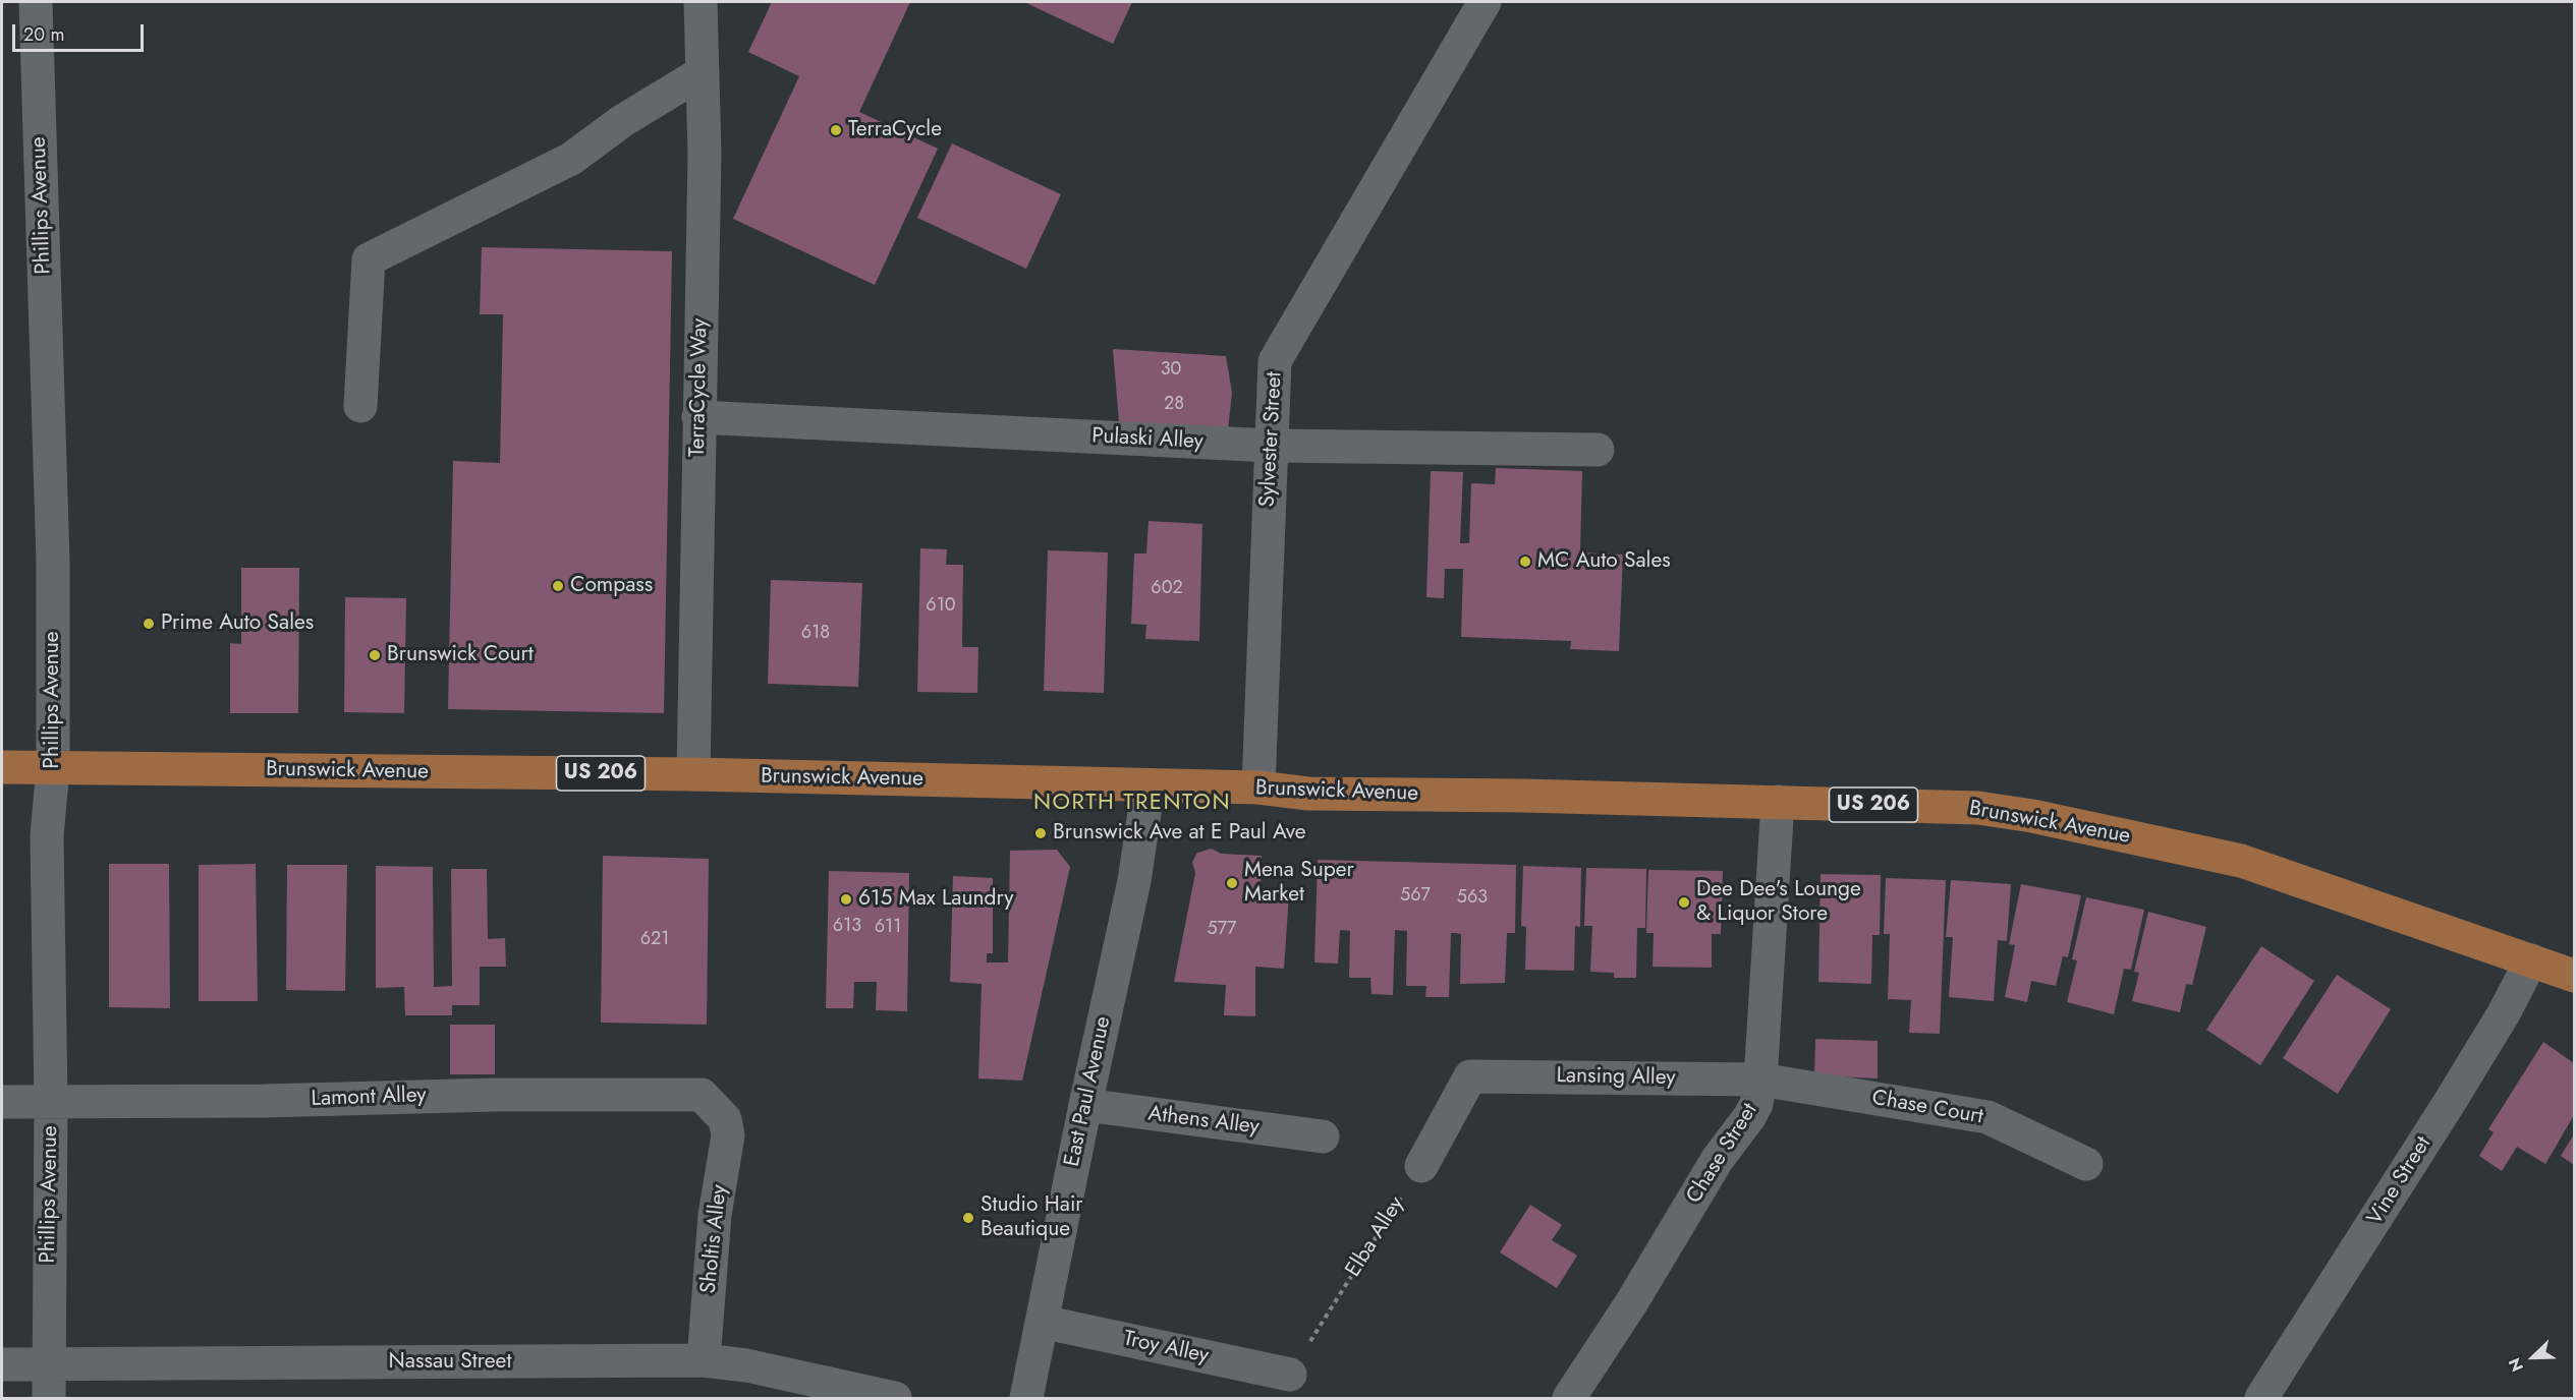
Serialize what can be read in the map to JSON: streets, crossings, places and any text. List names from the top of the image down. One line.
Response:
{"streets":{"main road":["Brunswick Avenue","US 206"],"street":["Phillips Avenue","TerraCycle Way","Pulaski Alley","Sylvester Street","Lansing Alley","East Paul Avenue","Lamont Alley","Chase Court","Athens Alley","Chase Street","Vine Street","Sholtis Alley","Troy Alley","Nassau Street"],"path":["Elba Alley"]},"crossings":[["Phillips Avenue","Brunswick Avenue"],["Phillips Avenue","Lamont Alley"],["Phillips Avenue","Nassau Street"],["TerraCycle Way","Pulaski Alley"],["TerraCycle Way","Brunswick Avenue"],["Pulaski Alley","Sylvester Street"],["Sylvester Street","Brunswick Avenue"],["Brunswick Avenue","East Paul Avenue"],["Brunswick Avenue","Chase Street"],["Brunswick Avenue","Vine Street"],["Lansing Alley","Chase Court"],["Lansing Alley","Chase Street"],["Lansing Alley","Elba Alley"],["East Paul Avenue","Athens Alley"],["East Paul Avenue","Troy Alley"],["Lamont Alley","Sholtis Alley"],["Chase Court","Chase Street"],["Elba Alley","Troy Alley"],["Sholtis Alley","Nassau Street"]],"districts":["NORTH TRENTON"],"places":["TerraCycle","MC Auto Sales","Compass","Prime Auto Sales","Brunswick Court","Brunswick Ave at E Paul Ave","Mena Super Market","615 Max Laundry","Dee Dee's Lounge & Liquor Store","Studio Hair Beautique"],"house_numbers":["30","28","602","610","618","567","563","613","611","577","621"],"scale_bar":"20 m","north":"bottom left"}
